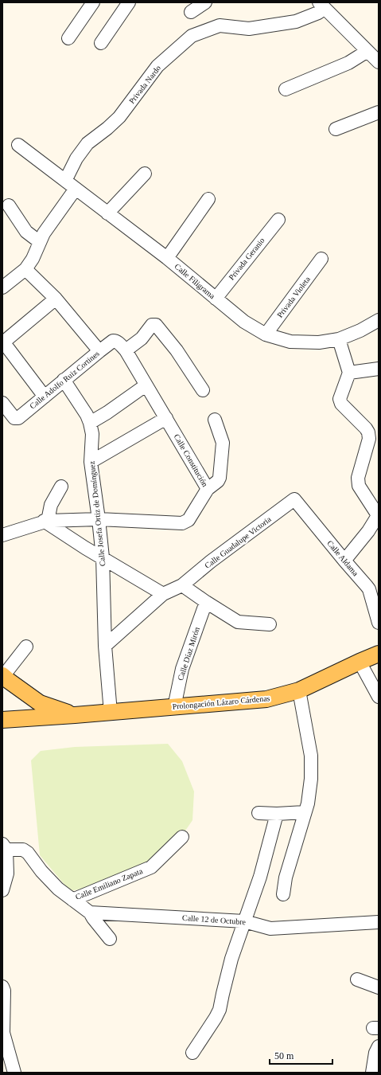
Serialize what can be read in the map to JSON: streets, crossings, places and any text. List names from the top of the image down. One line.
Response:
{"streets":{"main road":["Prolongación Lázaro Cárdenas"],"street":["Privada Nardo","Privada Geranio","Calle Filigrama","Privada Violeta","Calle Adolfo Ruiz Cortines","Calle Constitución","Calle Josefa Ortiz de Domínguez","Calle Guadalupe Victoria","Calle Aldama","Calle Díaz Mirón","Calle Emiliano Zapata","Calle 12 de Octubre"]},"crossings":[["Privada Nardo","Calle Filigrama"],["Privada Geranio","Calle Filigrama"],["Calle Filigrama","Privada Violeta"],["Calle Adolfo Ruiz Cortines","Calle Constitución"],["Calle Adolfo Ruiz Cortines","Calle Josefa Ortiz de Domínguez"],["Calle Constitución","Calle Josefa Ortiz de Domínguez"],["Calle Josefa Ortiz de Domínguez","Prolongación Lázaro Cárdenas"],["Calle Guadalupe Victoria","Calle Aldama"],["Calle Díaz Mirón","Prolongación Lázaro Cárdenas"]],"scale_bar":"50 m"}
